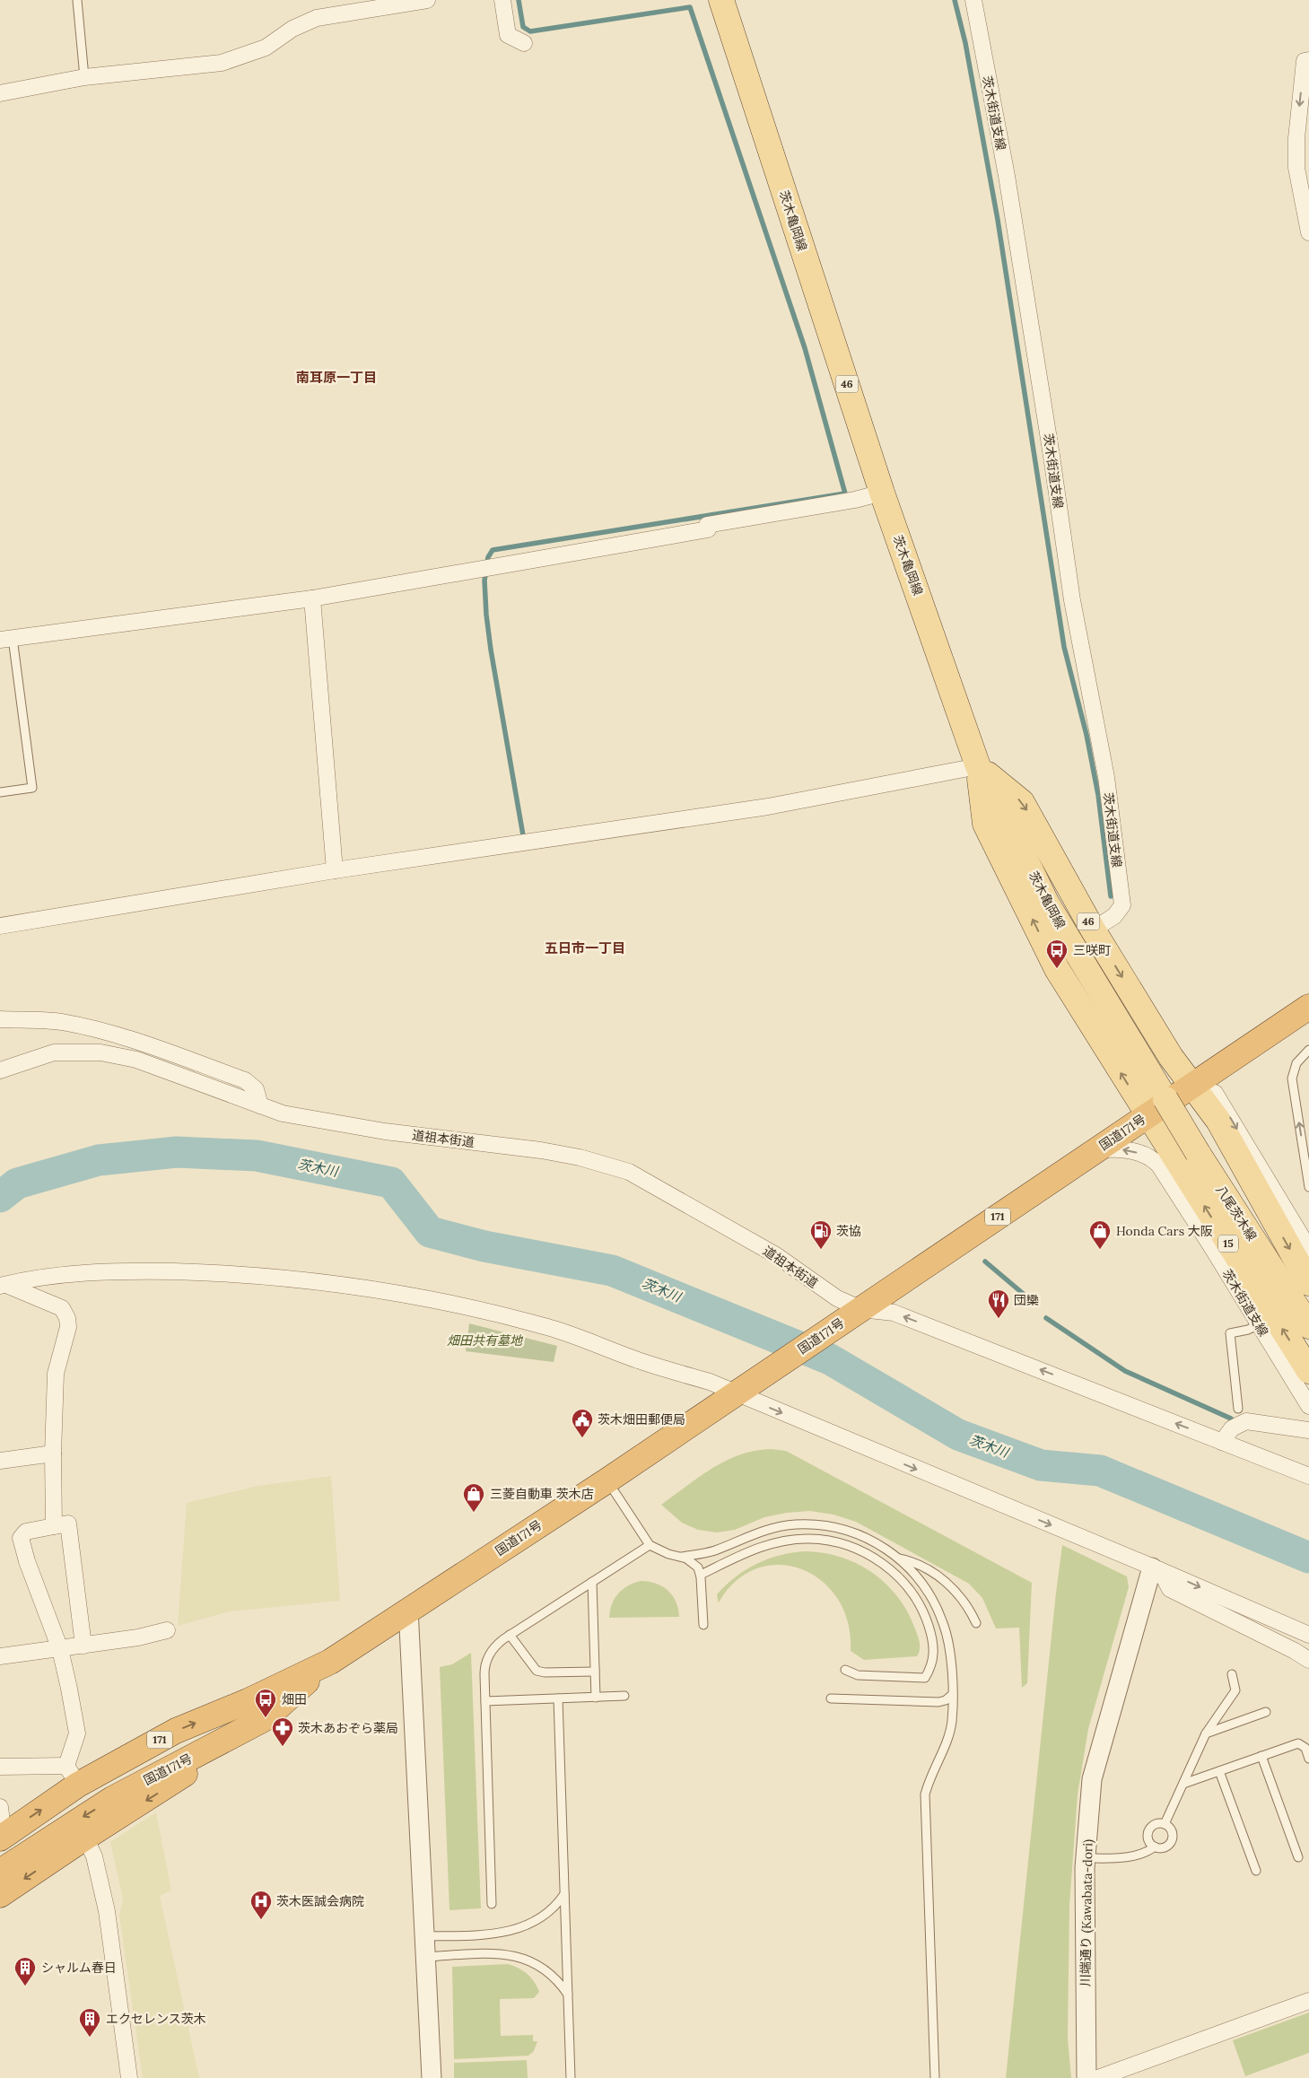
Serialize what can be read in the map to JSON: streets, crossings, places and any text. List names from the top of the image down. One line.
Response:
{"streets":{"highway":["国道171号","171"],"main road":["茨木亀岡線","46","八尾茨木線","15"],"street":["茨木街道支線","道祖本街道","川端通り (Kawabata-dori)"]},"crossings":[["茨木街道支線","46"],["茨木街道支線","国道171号"],["茨木亀岡線","46"],["茨木亀岡線","国道171号"],["茨木亀岡線","八尾茨木線"],["茨木亀岡線","15"],["46","国道171号"],["46","八尾茨木線"],["46","15"],["国道171号","道祖本街道"],["国道171号","八尾茨木線"],["国道171号","15"],["八尾茨木線","15"]],"districts":["南耳原一丁目","五日市一丁目"],"water":["茨木川"],"parks":["畑田共有墓地"],"places":{"bus stop":["三咲町","畑田"],"fuel station":["茨協"],"shop":["Honda Cars 大阪","三菱自動車 茨木店"],"restaurant":["団欒"],"public building":["茨木畑田郵便局"],"pharmacy":["茨木あおぞら薬局"],"hospital":["茨木医誠会病院"],"building":["シャルム春日","エクセレンス茨木"]}}
